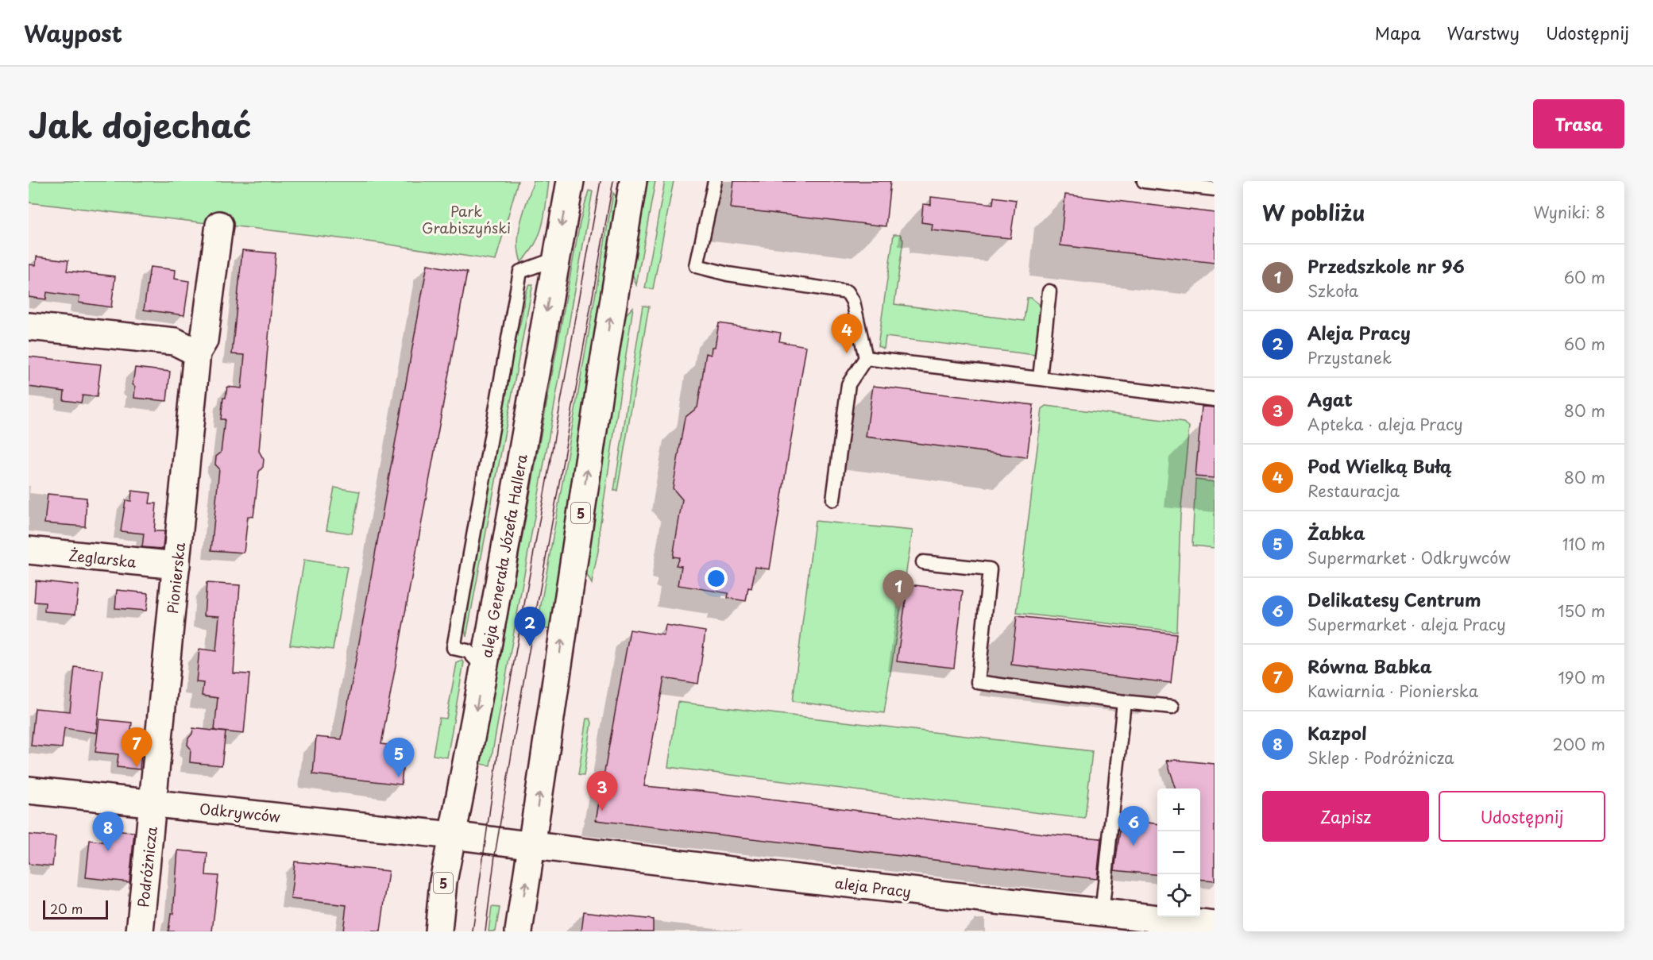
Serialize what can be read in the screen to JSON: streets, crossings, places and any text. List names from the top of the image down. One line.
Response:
{"streets":{"street":["5","aleja Generała Józefa Hallera","Żeglarska","Pionierska","Odkrywców","Podróżnicza","aleja Pracy"]},"crossings":[["5","Odkrywców"],["5","aleja Pracy"],["aleja Generała Józefa Hallera","Odkrywców"],["Żeglarska","Pionierska"],["Pionierska","Odkrywców"],["Pionierska","Podróżnicza"],["Odkrywców","Podróżnicza"],["Odkrywców","aleja Pracy"]],"parks":["Park Grabiszyński"],"scale_bar":"20 m","page":{"header":"Waypost","nav":["Mapa","Warstwy","Udostępnij"],"title":"Jak dojechać","buttons":["Trasa",["Zapisz","Udostępnij"]],"heading":["W pobliżu","Wyniki: 8"],"list":[{"mark":"1","name":"Przedszkole nr 96","note":"Szkoła","value":"60 m"},{"mark":"2","name":"Aleja Pracy","note":"Przystanek","value":"60 m"},{"mark":"3","name":"Agat","note":"Apteka · aleja Pracy","value":"80 m"},{"mark":"4","name":"Pod Wielką Bułą","note":"Restauracja","value":"80 m"},{"mark":"5","name":"Żabka","note":"Supermarket · Odkrywców","value":"110 m"},{"mark":"6","name":"Delikatesy Centrum","note":"Supermarket · aleja Pracy","value":"150 m"},{"mark":"7","name":"Równa Babka","note":"Kawiarnia · Pionierska","value":"190 m"},{"mark":"8","name":"Kazpol","note":"Sklep · Podróżnicza","value":"200 m"}],"pins":["4","1","2","7","5","3","6","8"],"map_buttons":["+","−"],"scale":"20 m"}}
